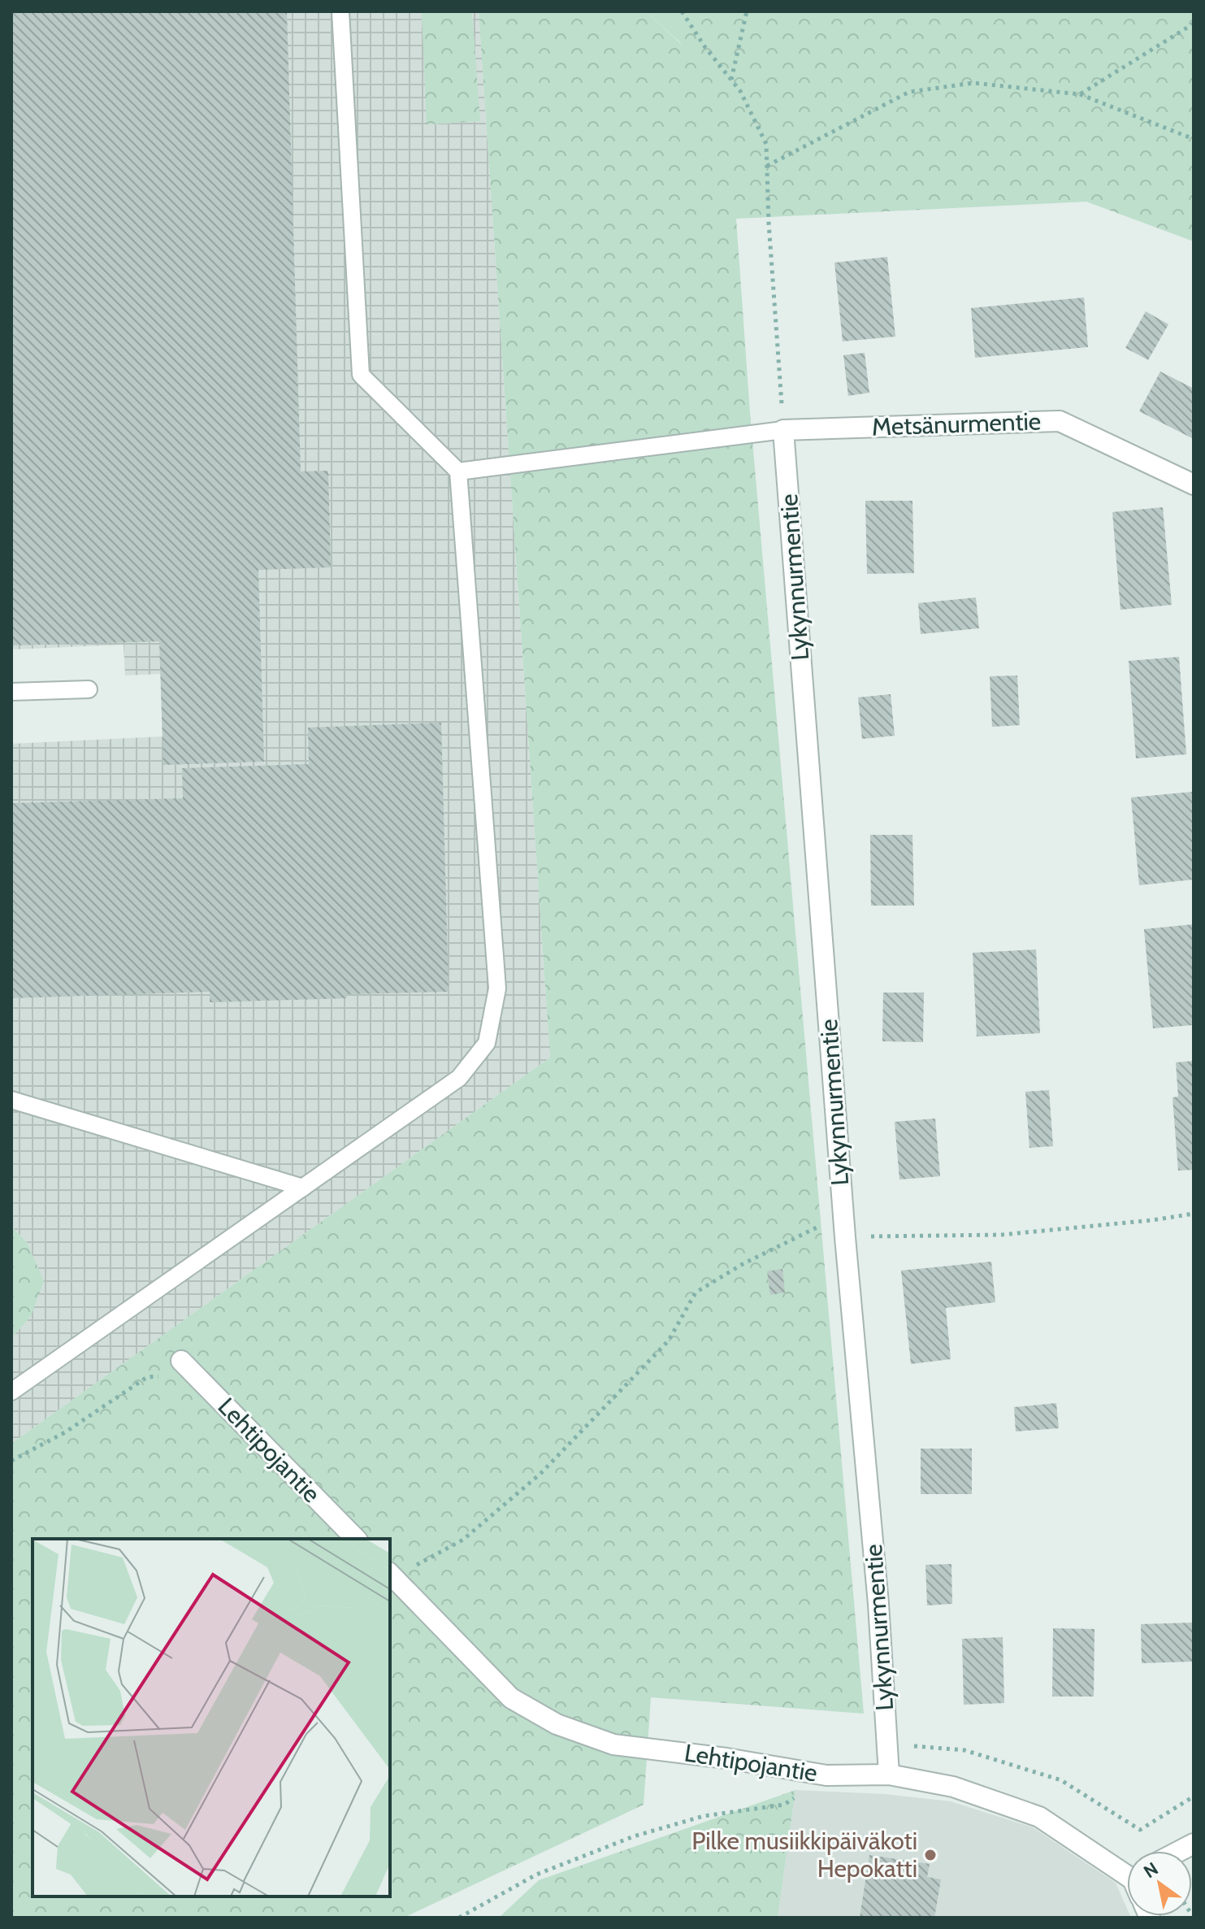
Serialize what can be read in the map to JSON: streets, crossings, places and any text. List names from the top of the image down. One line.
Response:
{"streets":{"street":["Metsänurmentie","Lykynnurmentie","Lehtipojantie"]},"crossings":[["Metsänurmentie","Lykynnurmentie"],["Lykynnurmentie","Lehtipojantie"]],"places":["Pilke musiikkipäiväkoti Hepokatti"],"north":"top left"}
